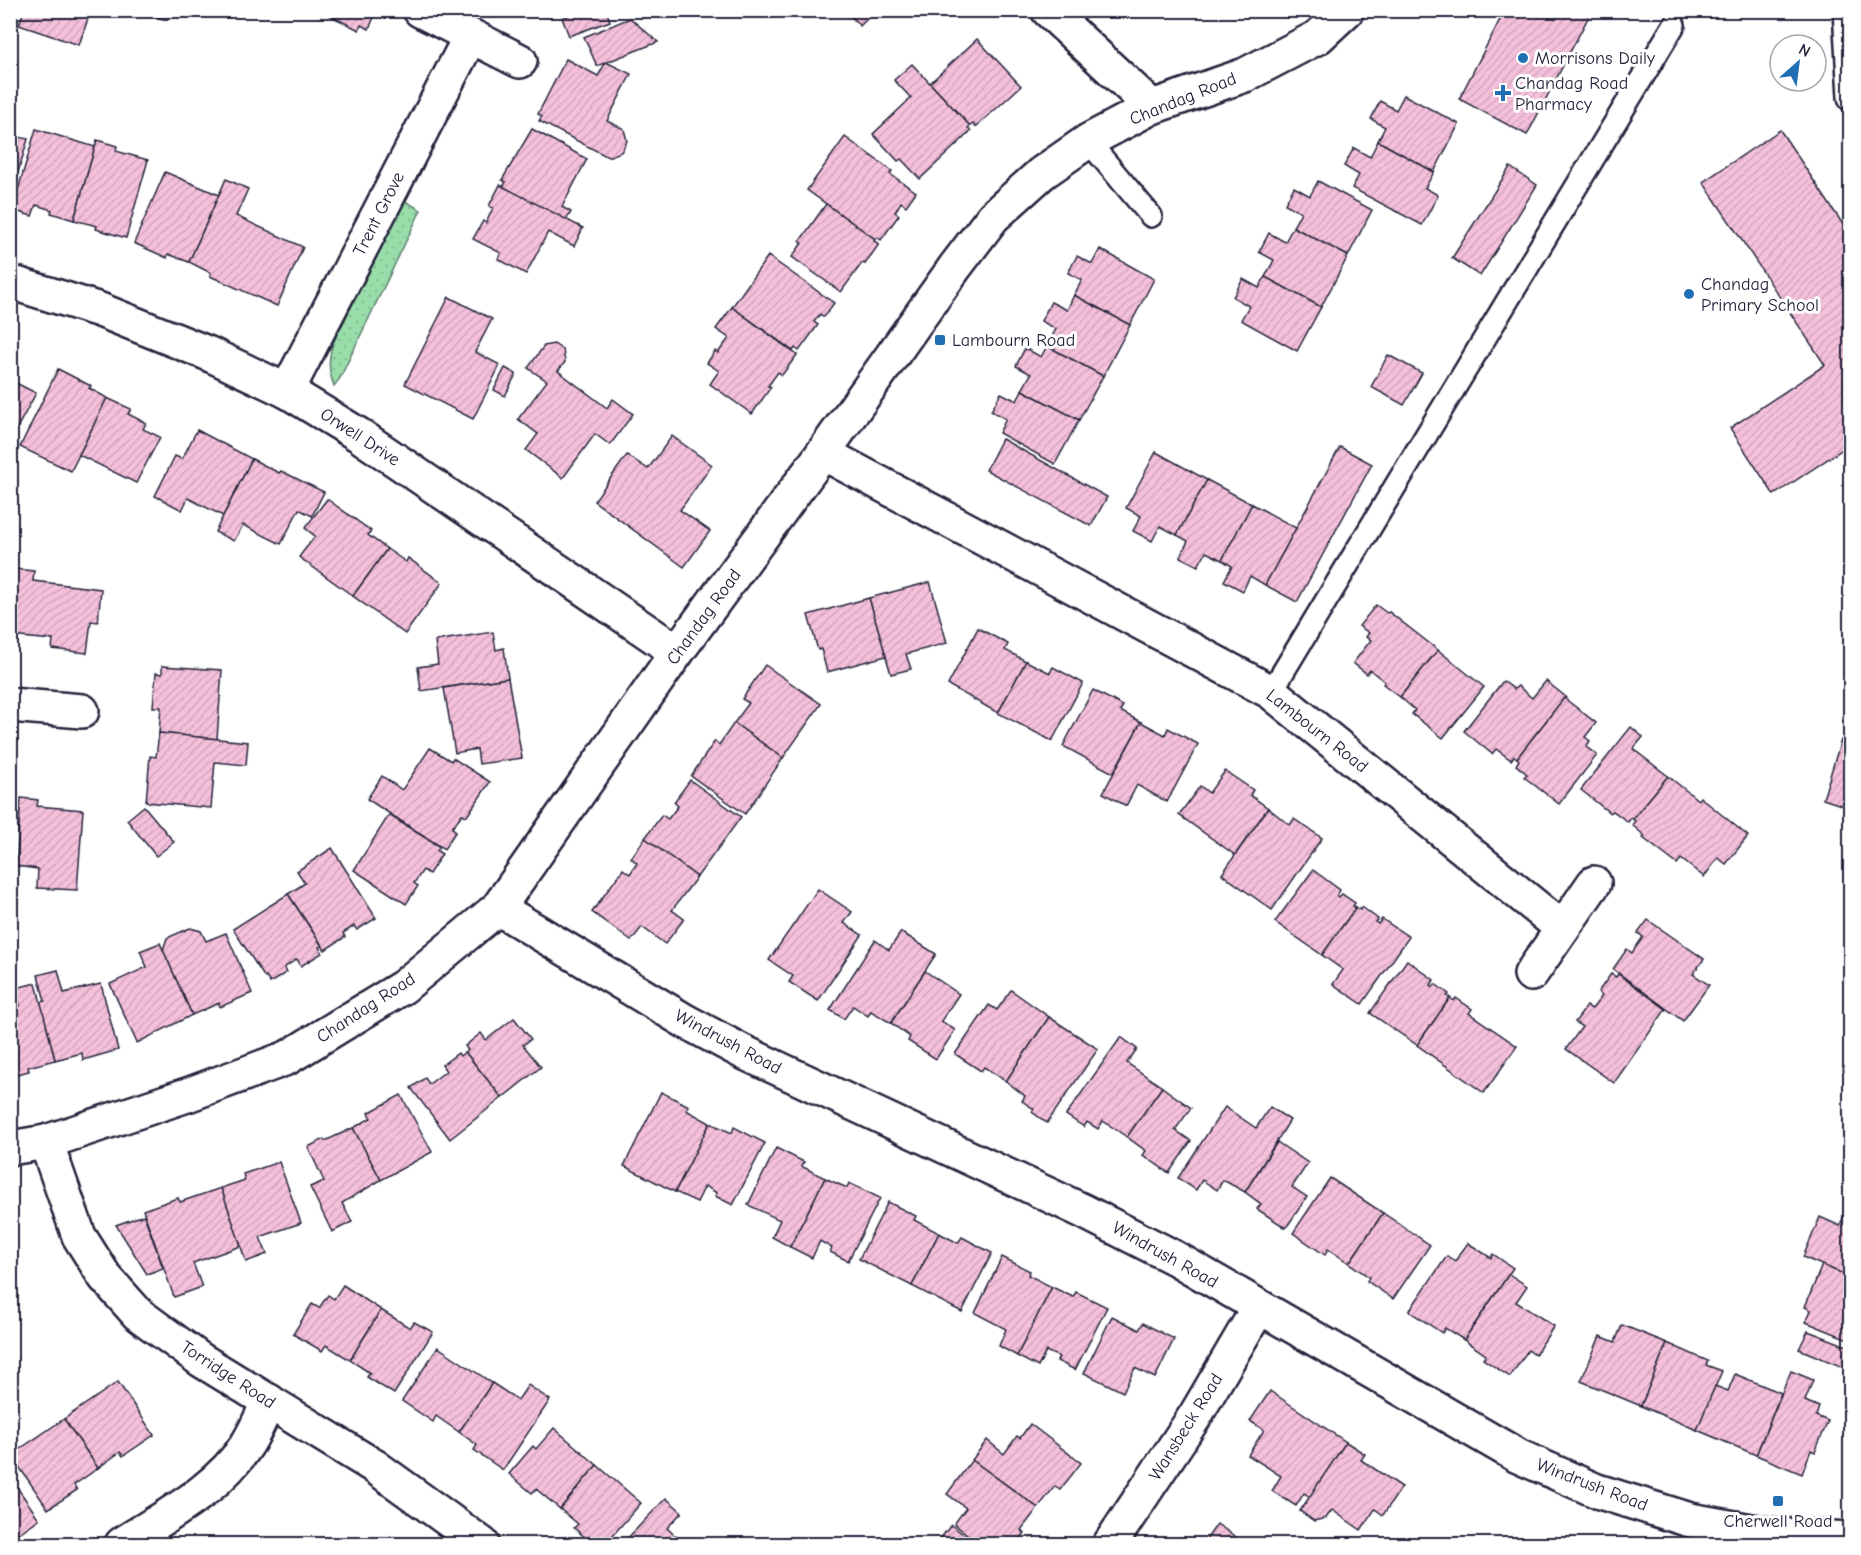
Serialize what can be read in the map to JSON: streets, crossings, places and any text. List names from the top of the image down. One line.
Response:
{"streets":{"street":["Chandag Road","Trent Grove","Orwell Drive","Lambourn Road","Windrush Road","Torridge Road","Wansbeck Road"]},"crossings":[["Chandag Road","Orwell Drive"],["Chandag Road","Lambourn Road"],["Chandag Road","Windrush Road"],["Chandag Road","Torridge Road"],["Trent Grove","Orwell Drive"],["Windrush Road","Wansbeck Road"]],"places":{"other":["Morrisons Daily","Chandag Primary School"],"health":["Chandag Road Pharmacy"],"transit":["Lambourn Road","Cherwell Road"]},"north":"top right"}
